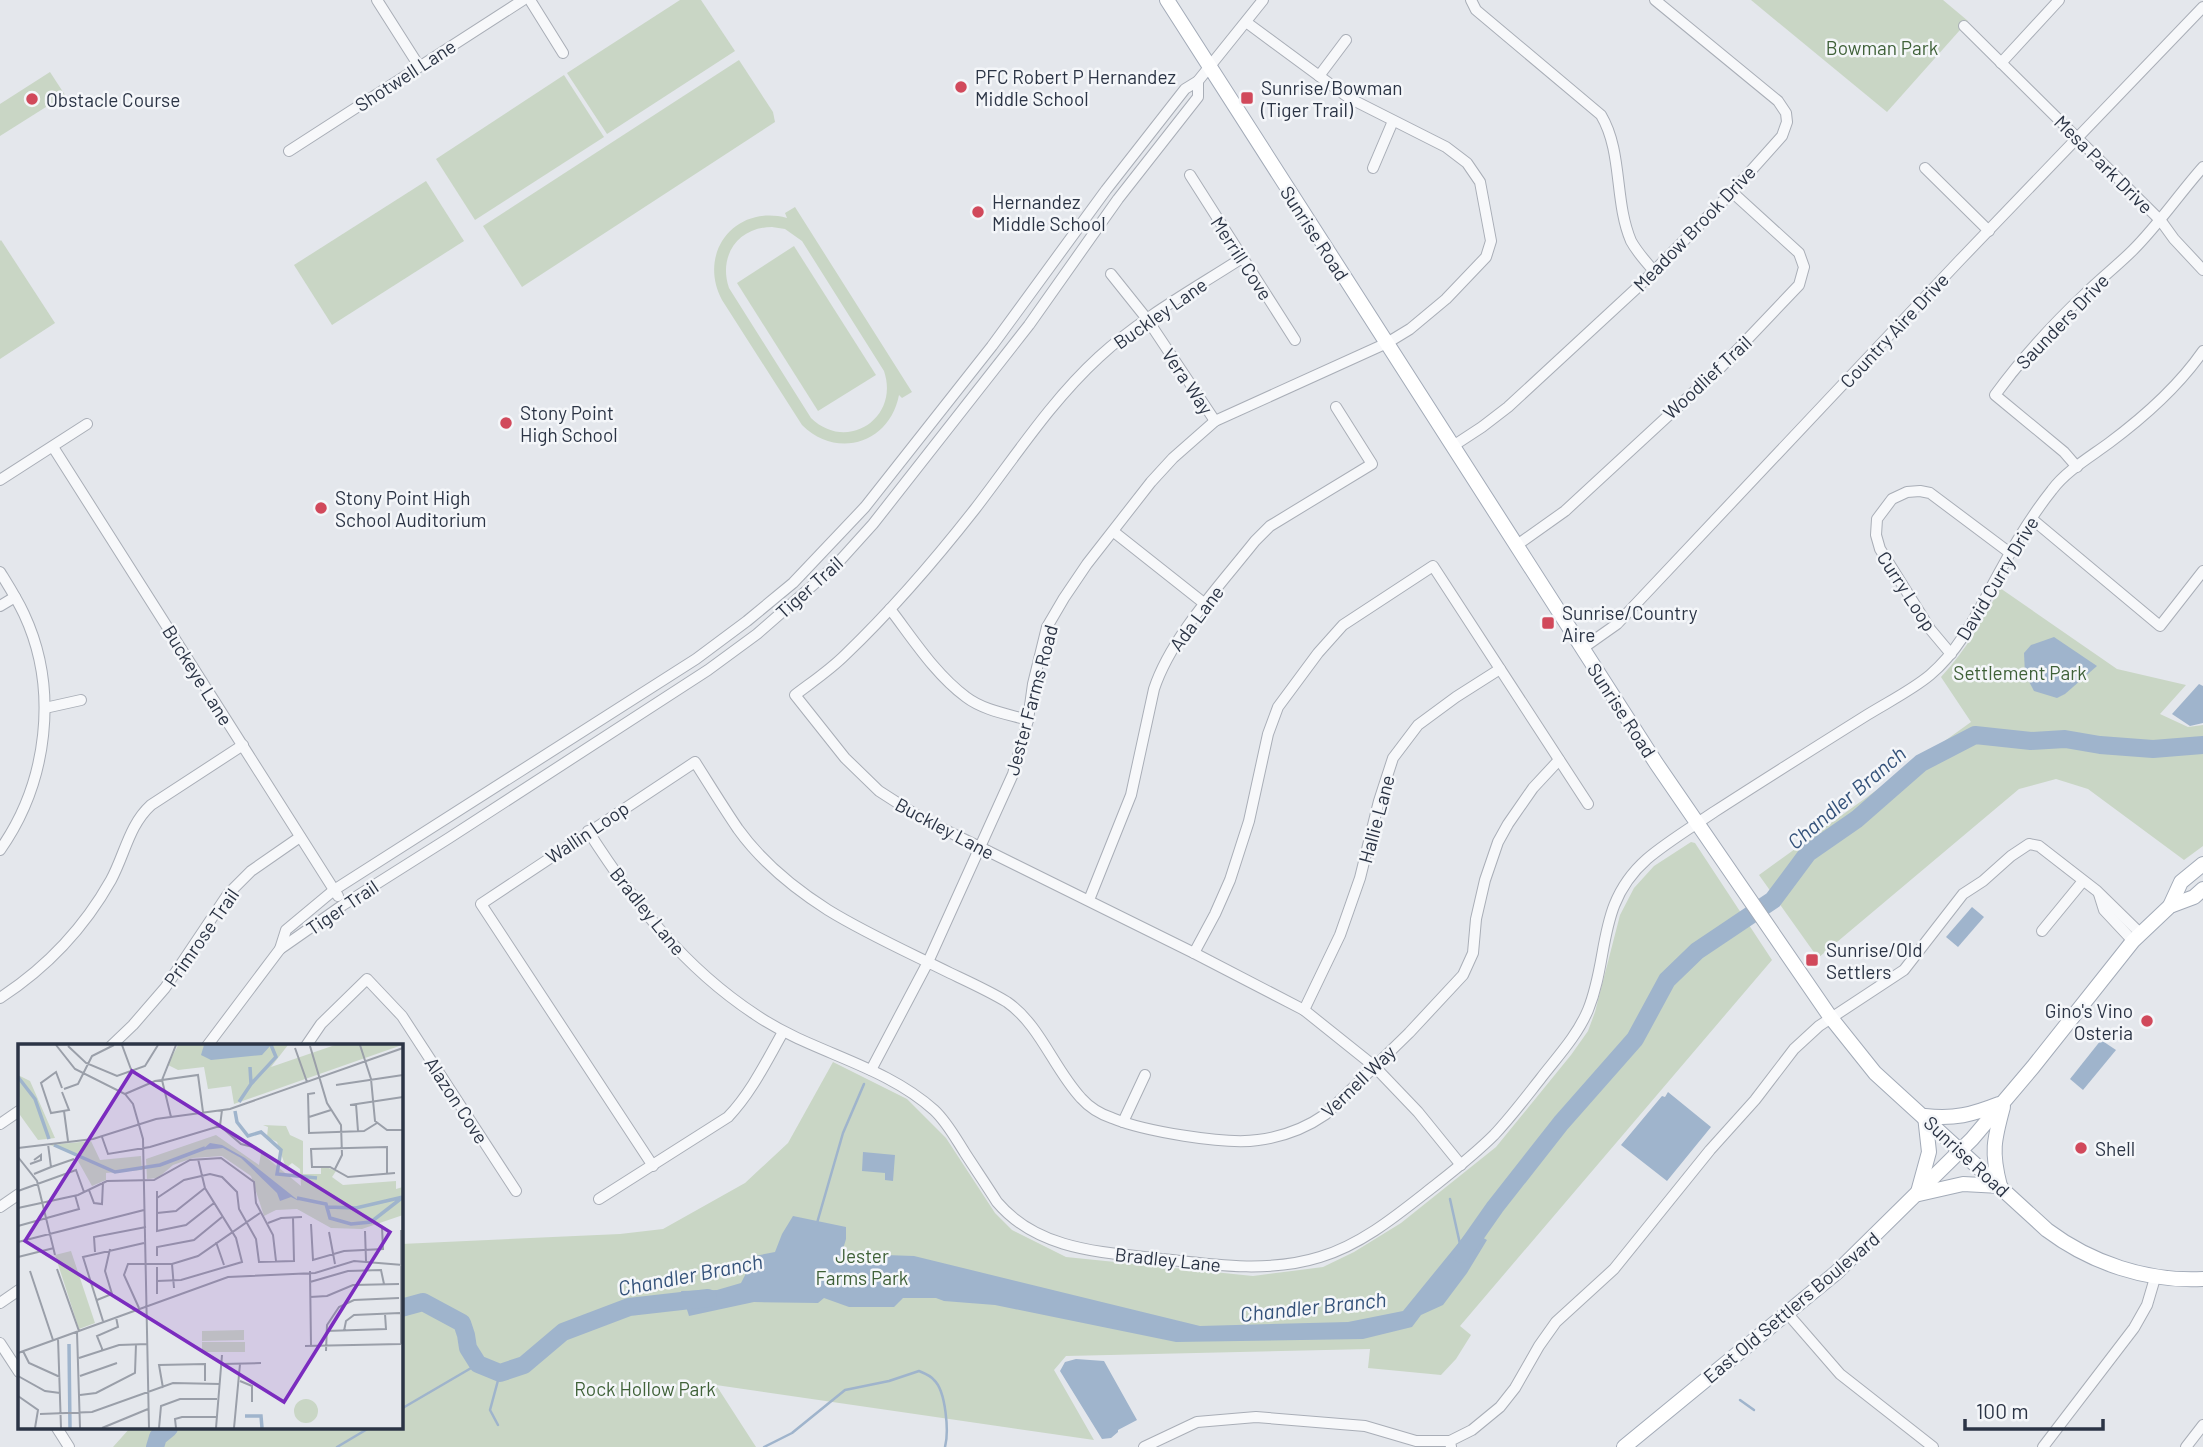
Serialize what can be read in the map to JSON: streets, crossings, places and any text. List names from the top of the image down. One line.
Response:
{"streets":{"main road":["Sunrise Road","East Old Settlers Boulevard"],"street":["Shotwell Lane","Mesa Park Drive","Meadow Brook Drive","Merrill Cove","Buckley Lane","Saunders Drive","Country Aire Drive","Woodlief Trail","Vera Way","David Curry Drive","Tiger Trail","Curry Loop","Ada Lane","Buckeye Lane","Jester Farms Road","Hallie Lane","Wallin Loop","Bradley Lane","Primrose Trail","Vernell Way","Alazon Cove"]},"crossings":[["Mesa Park Drive","Saunders Drive"],["Mesa Park Drive","Country Aire Drive"],["Meadow Brook Drive","Sunrise Road"],["Meadow Brook Drive","Woodlief Trail"],["Sunrise Road","Country Aire Drive"],["Sunrise Road","Woodlief Trail"],["Sunrise Road","David Curry Drive"],["Sunrise Road","Tiger Trail"],["Sunrise Road","Jester Farms Road"],["Sunrise Road","Bradley Lane"],["Sunrise Road","East Old Settlers Boulevard"],["Merrill Cove","Buckley Lane"],["Buckley Lane","Vera Way"],["Buckley Lane","Ada Lane"],["Buckley Lane","Jester Farms Road"],["Buckley Lane","Hallie Lane"],["Buckley Lane","Bradley Lane"],["Buckley Lane","Vernell Way"],["Saunders Drive","David Curry Drive"],["Vera Way","Jester Farms Road"],["David Curry Drive","Curry Loop"],["David Curry Drive","Bradley Lane"],["Tiger Trail","Buckeye Lane"],["Tiger Trail","Jester Farms Road"],["Buckeye Lane","Primrose Trail"],["Jester Farms Road","Wallin Loop"],["Jester Farms Road","Bradley Lane"],["Jester Farms Road","Vernell Way"],["Wallin Loop","Bradley Lane"],["Wallin Loop","Vernell Way"]],"water":["Chandler Branch"],"parks":["Bowman Park","Settlement Park","Jester Farms Park","Rock Hollow Park"],"places":{"other":["PFC Robert P Hernandez Middle School","Obstacle Course","Hernandez Middle School","Stony Point High School","Stony Point High School Auditorium","Gino's Vino Osteria","Shell"],"transit":["Sunrise/Bowman (Tiger Trail)","Sunrise/Country Aire","Sunrise/Old Settlers"]},"scale_bar":"100 m"}
